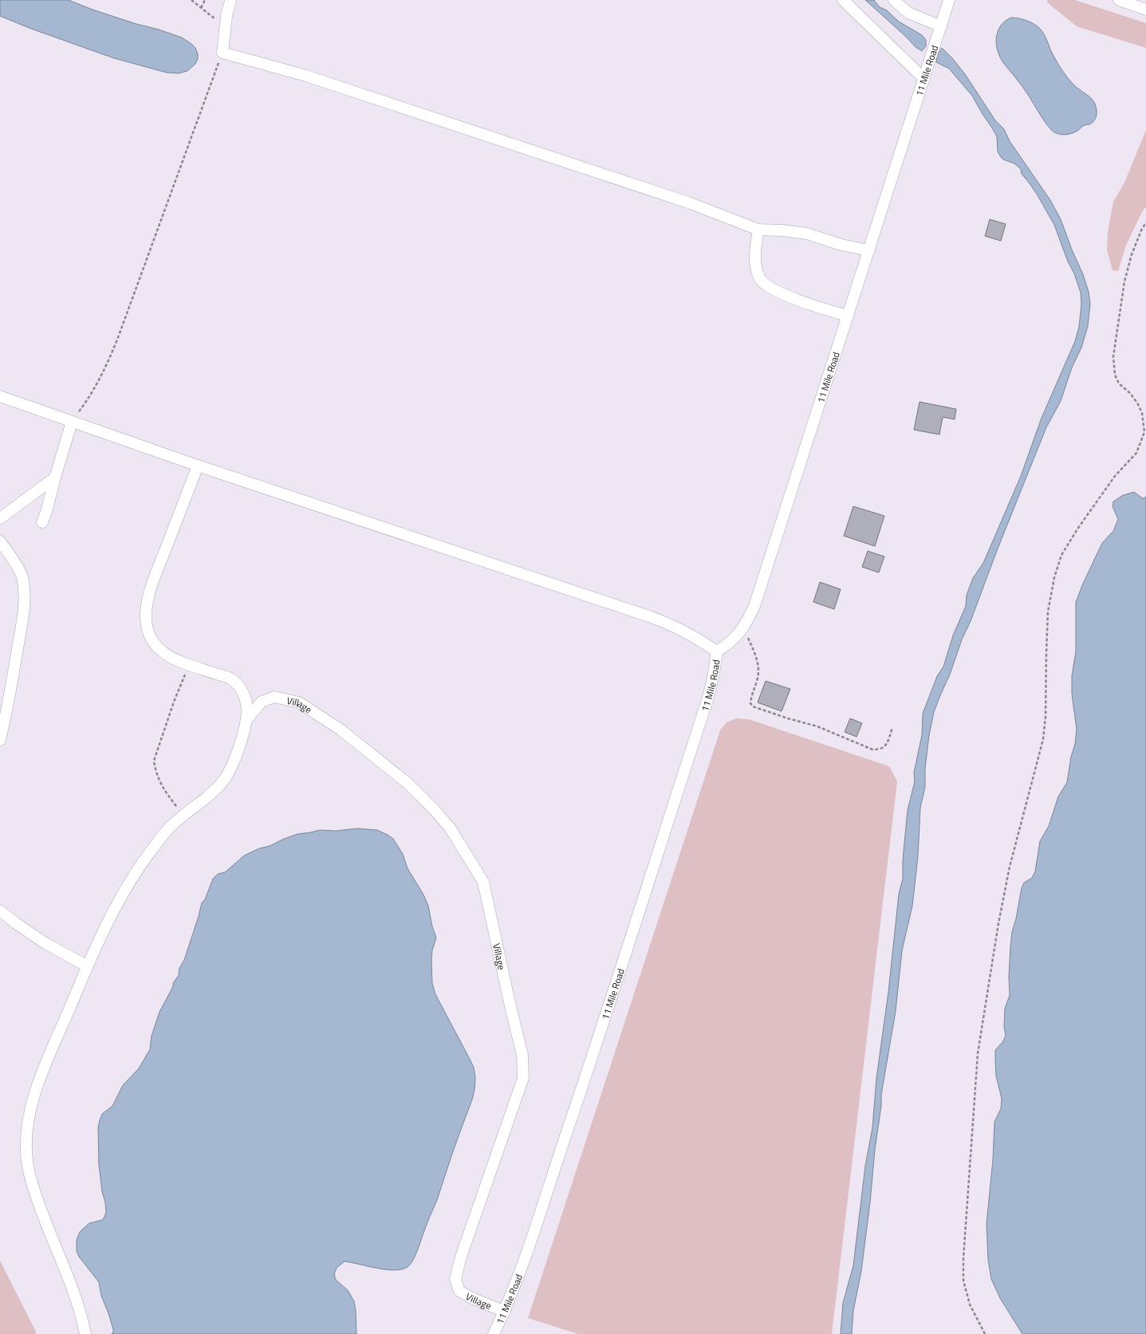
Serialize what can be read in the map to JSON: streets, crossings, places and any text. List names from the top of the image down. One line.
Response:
{"streets":{"street":["11 Mile Road","Village"]},"crossings":[["11 Mile Road","Village"]]}
